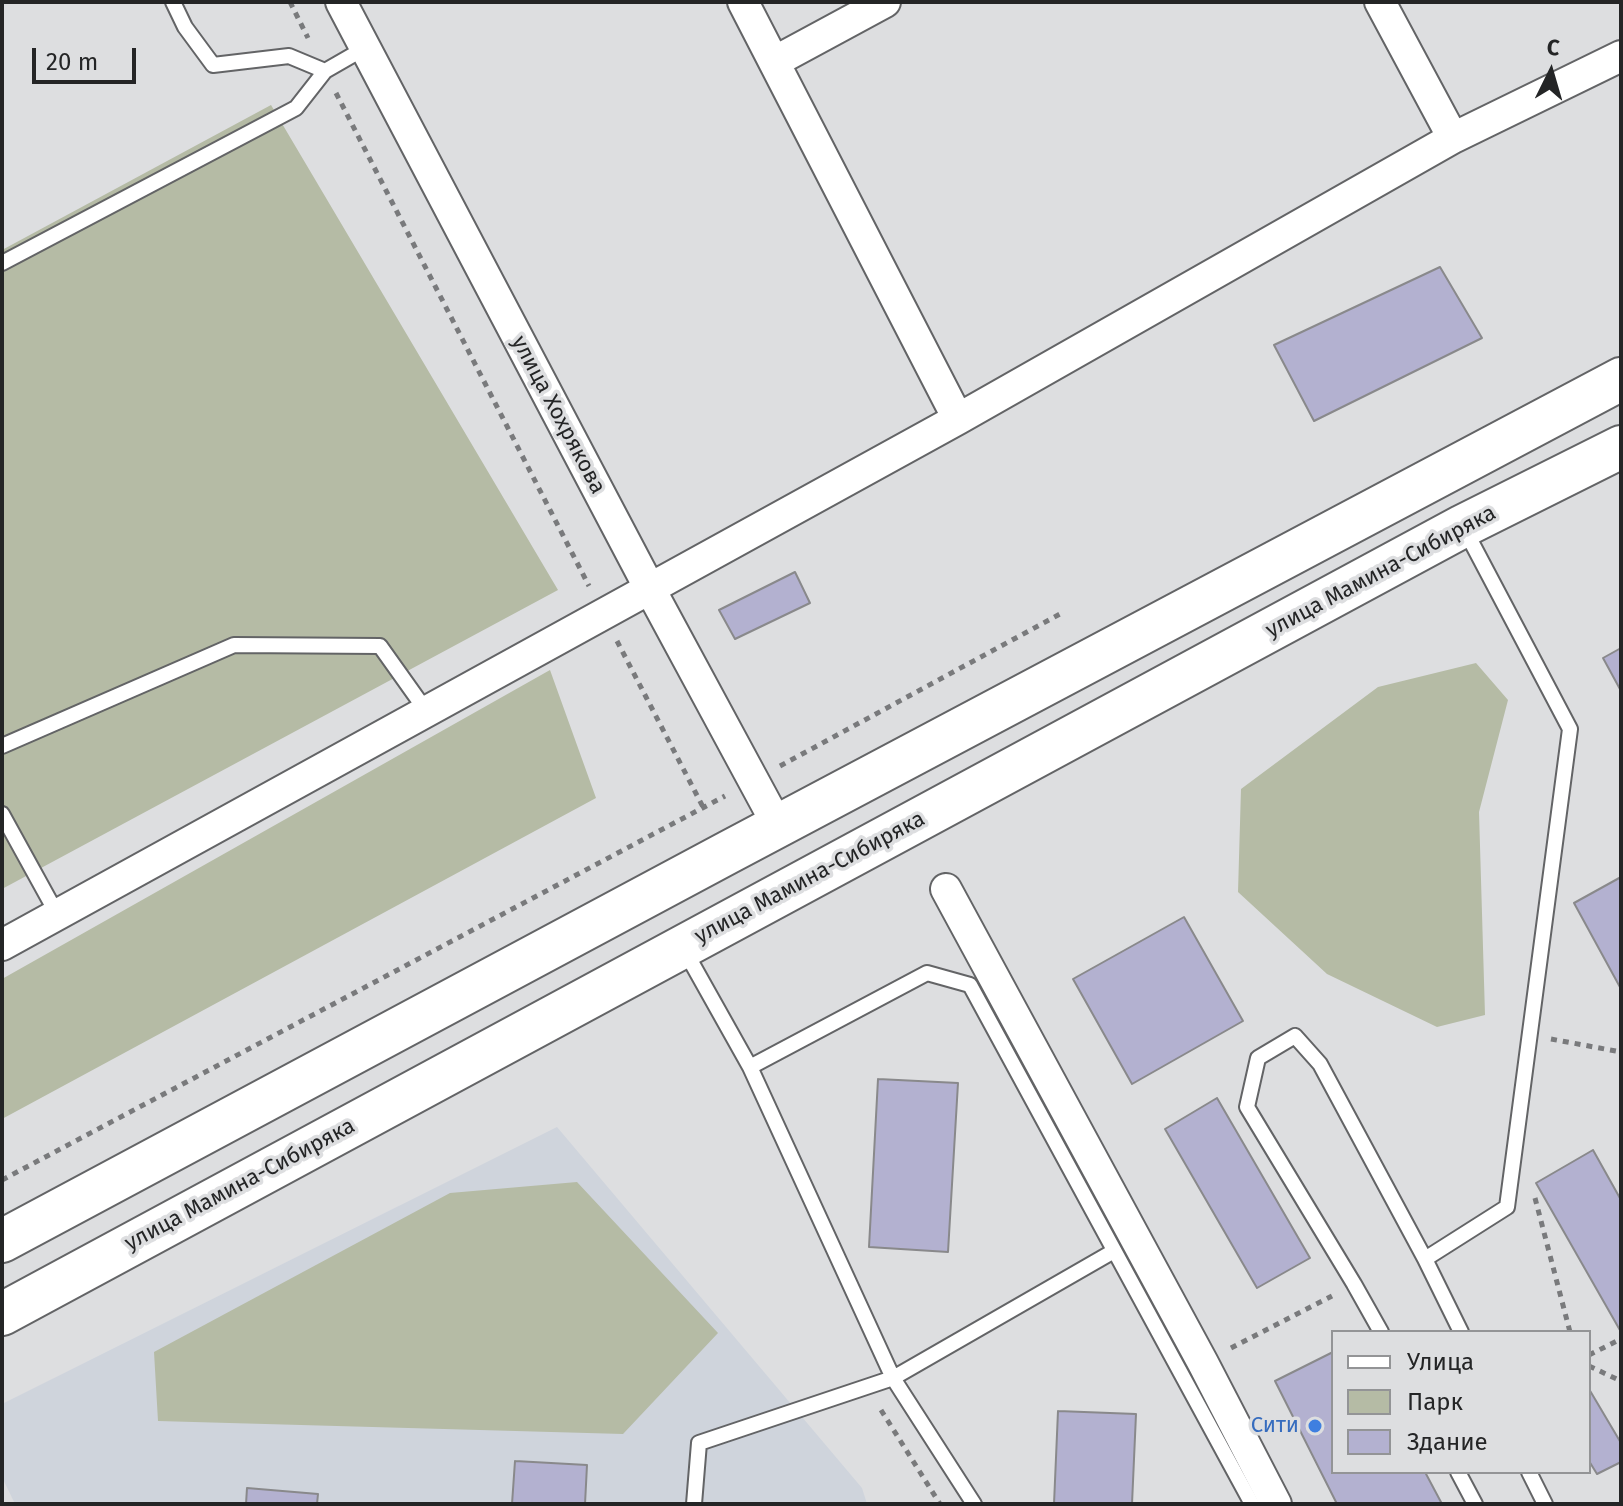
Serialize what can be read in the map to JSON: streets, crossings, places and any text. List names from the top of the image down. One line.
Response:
{"streets":{"main road":["улица Мамина-Сибиряка"],"street":["улица Хохрякова"]},"places":["Сити"],"legend":["Улица","Парк","Здание"],"scale_bar":"20 m","north":"top"}
